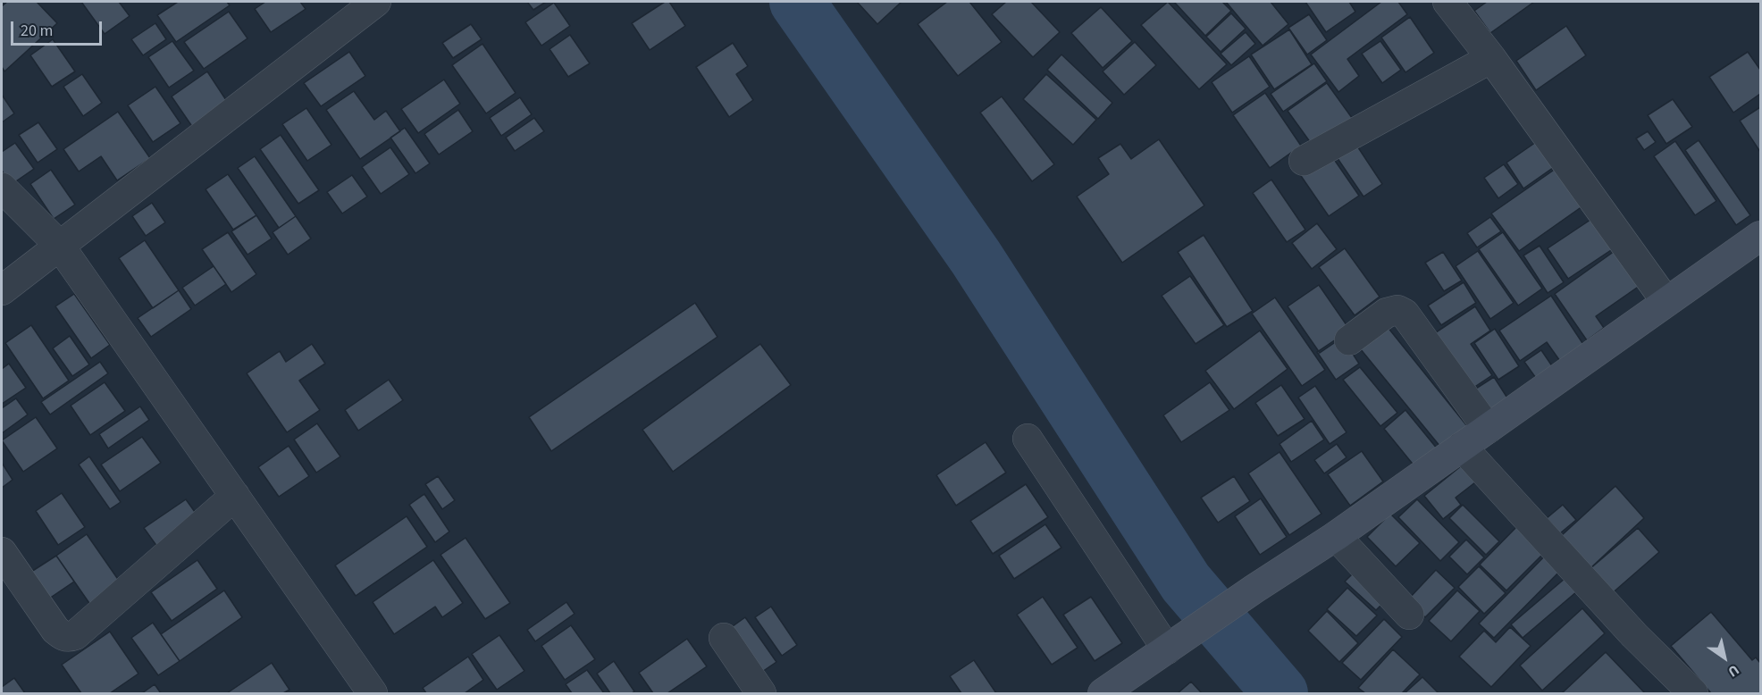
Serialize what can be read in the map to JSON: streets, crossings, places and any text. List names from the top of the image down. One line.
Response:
{"scale_bar":"20 m","north":"bottom right"}
